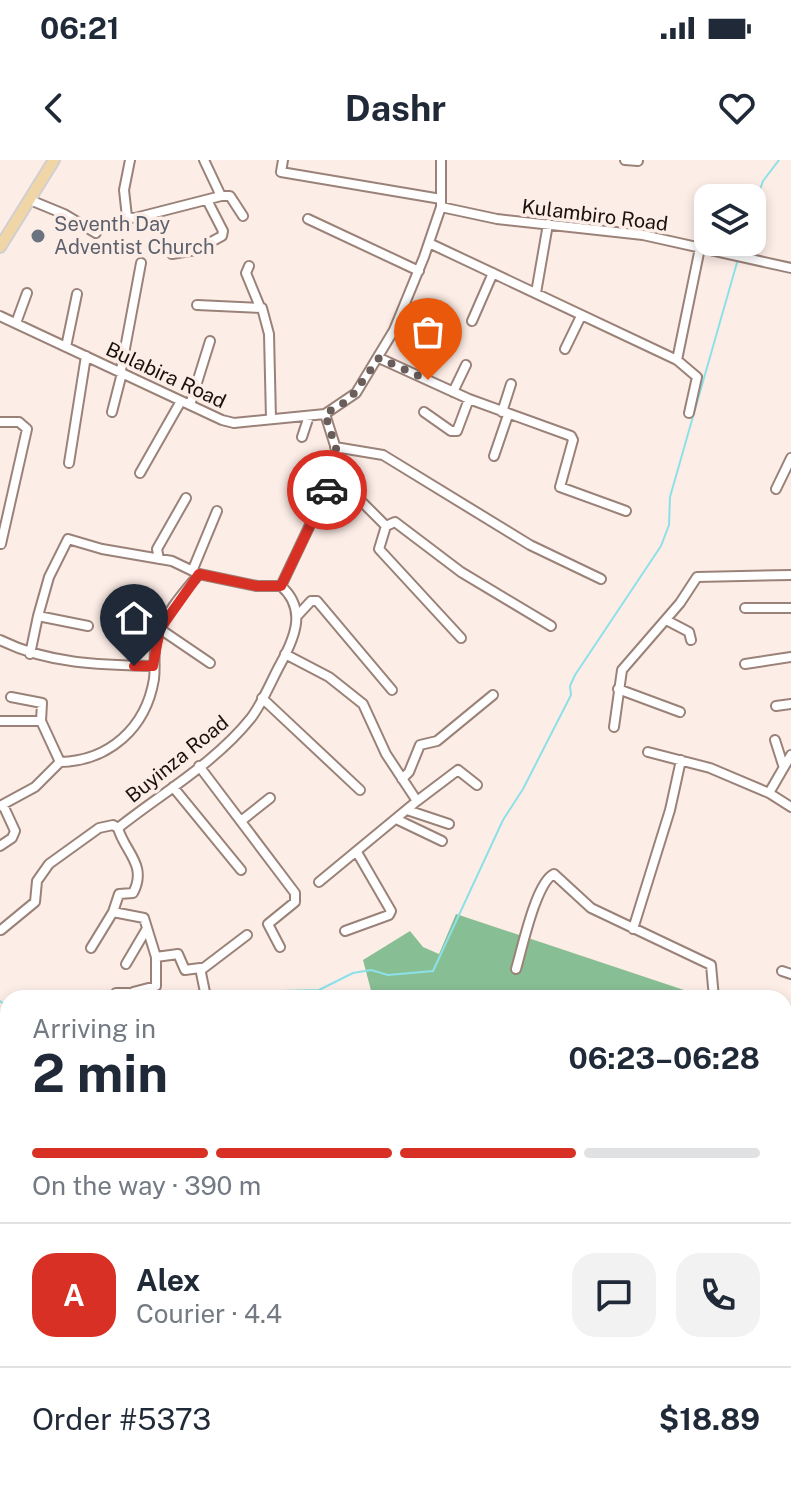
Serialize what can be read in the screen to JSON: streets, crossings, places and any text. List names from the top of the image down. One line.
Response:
{"streets":{"street":["Kulambiro Road","Bulabira Road","Buyinza Road"]},"places":["Seventh Day Adventist Church"],"page":{"status":"06:21","header":"Dashr","heading":["2 min","Arriving in","06:23–06:28"],"panel":["Alex","Courier · 4.4","Order #5373","$18.89"],"bar":"On the way · 390 m","round":"A"}}
